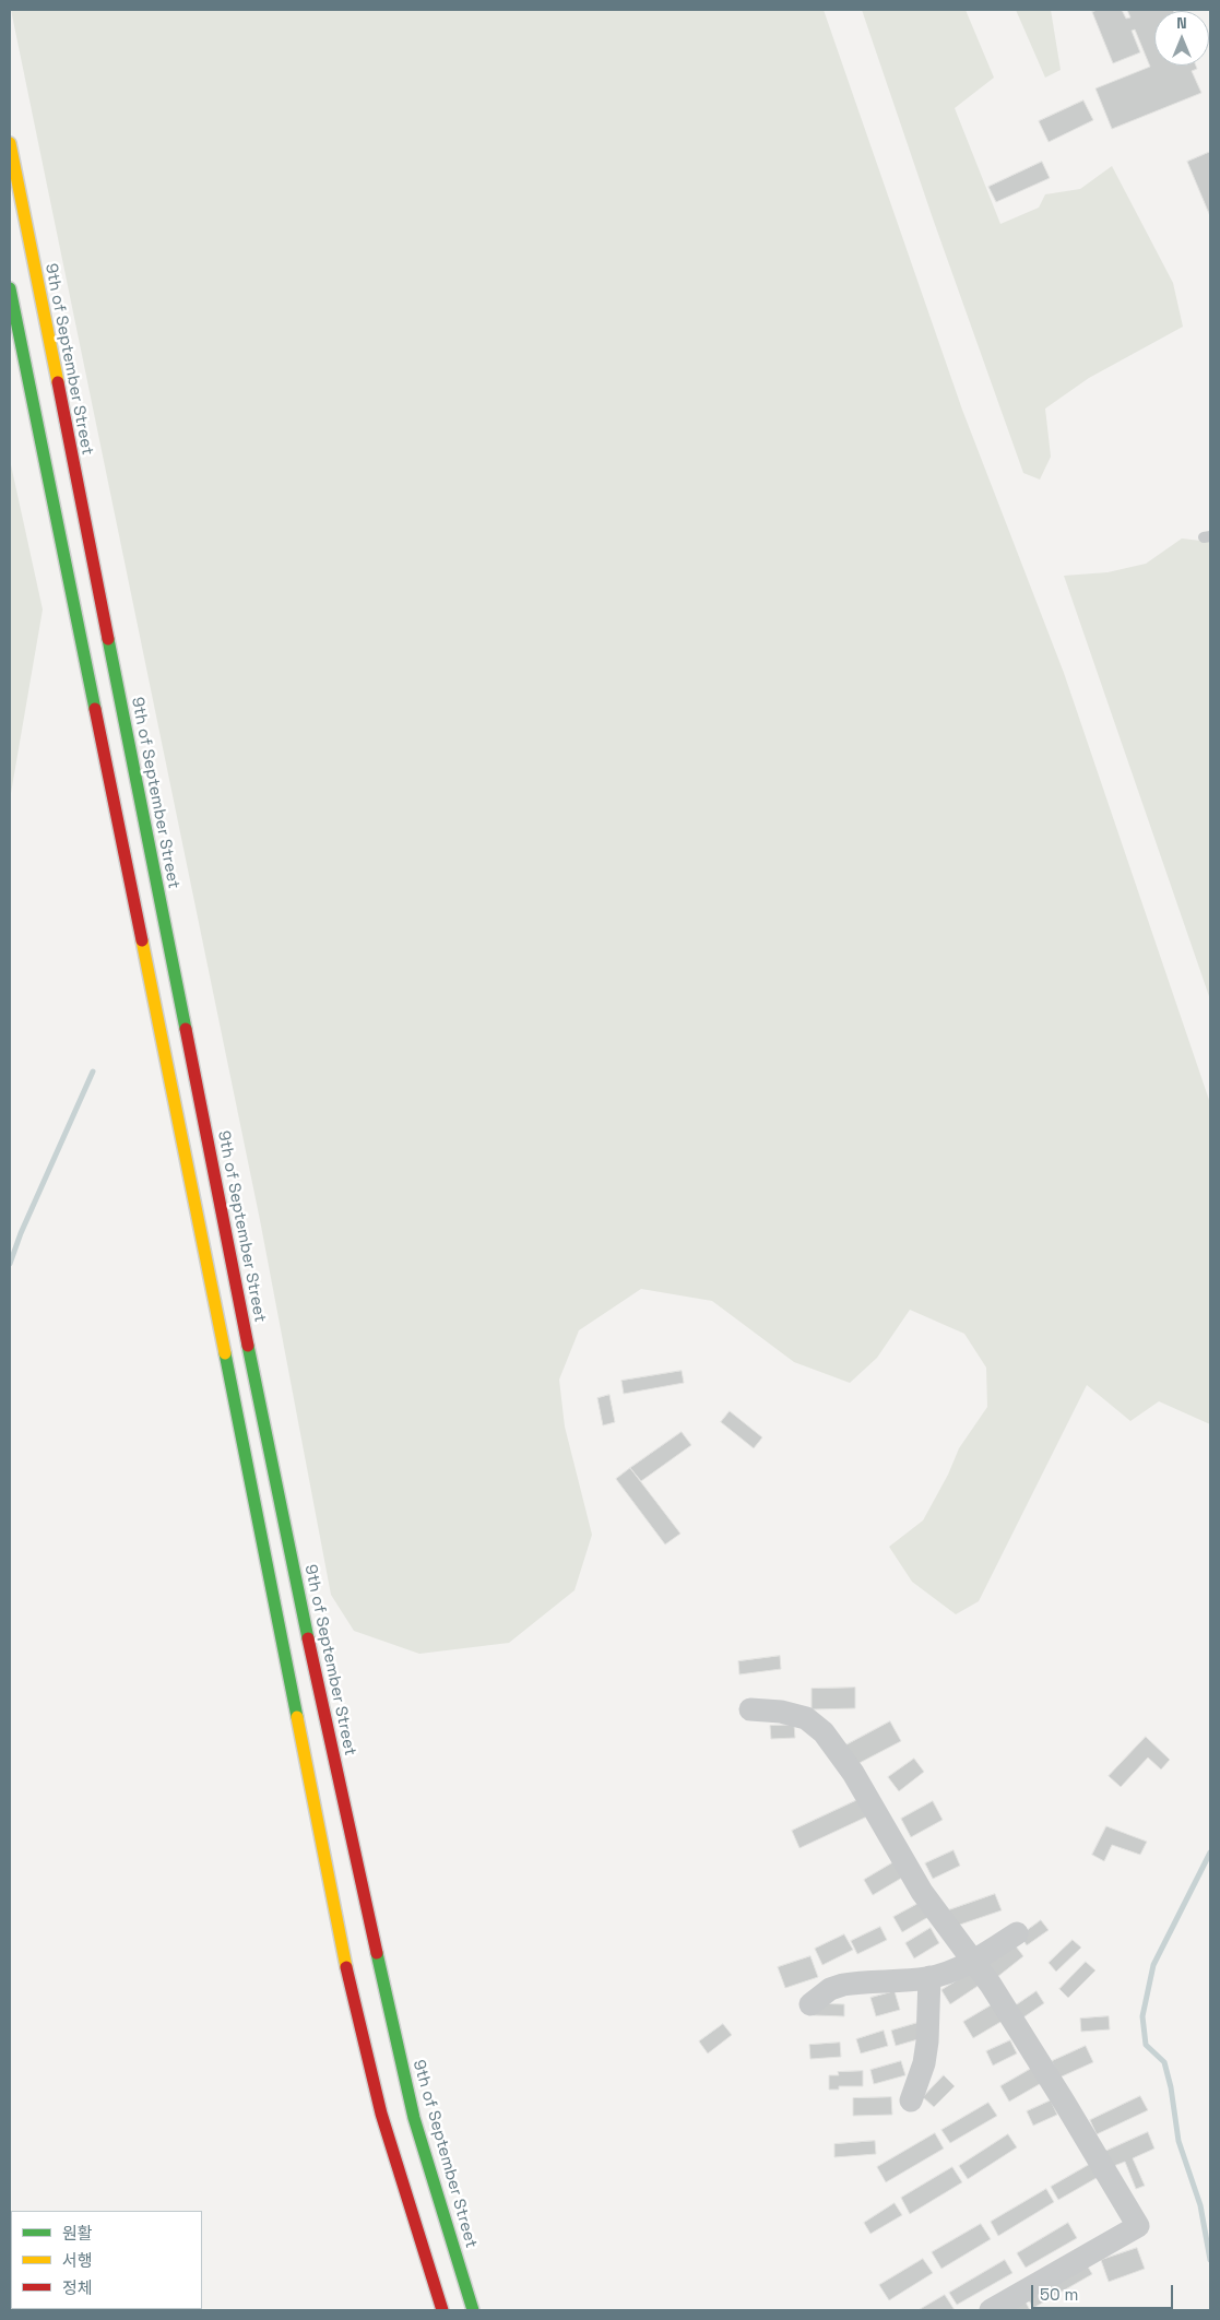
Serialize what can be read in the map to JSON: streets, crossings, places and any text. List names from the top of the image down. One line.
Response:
{"streets":{"highway":["9th of September Street"]},"legend":["원활","서행","정체"],"scale_bar":"50 m","north":"top"}
